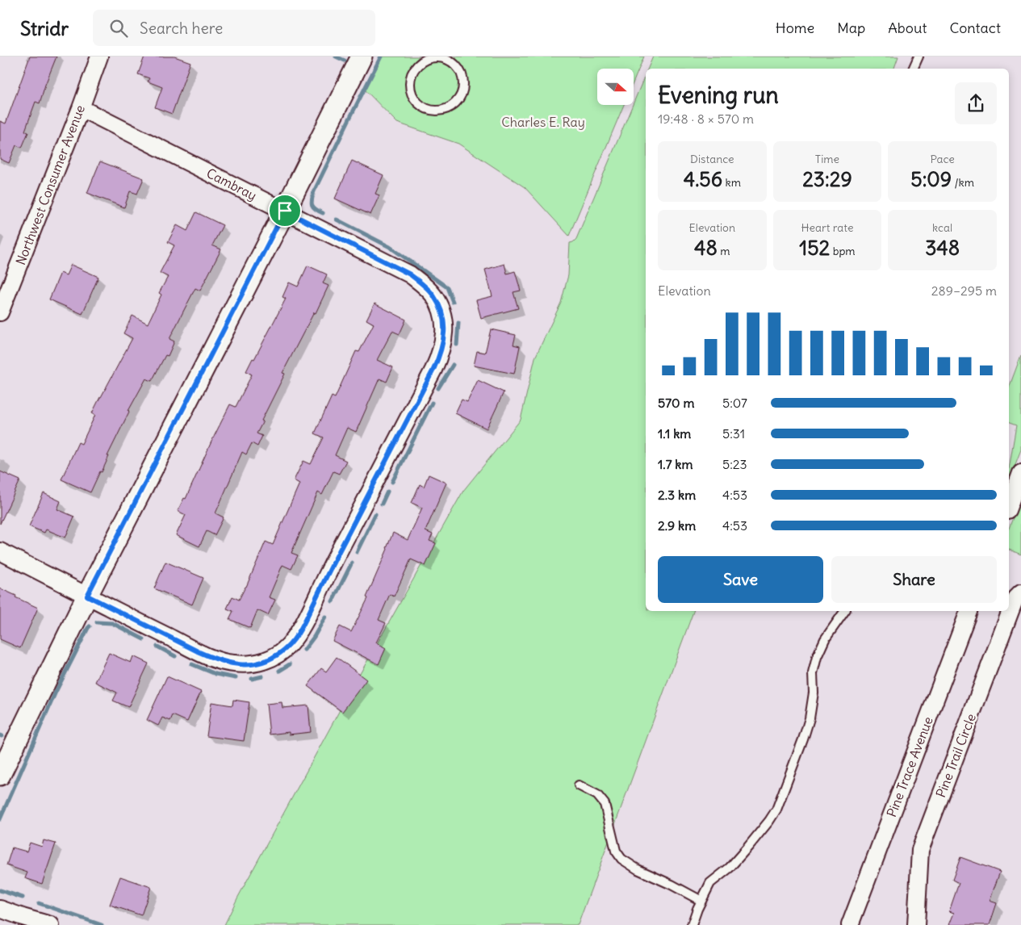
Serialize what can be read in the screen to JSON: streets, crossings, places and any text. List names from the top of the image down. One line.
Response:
{"streets":{"street":["Cambray","Northwest Consumer Avenue","Pine Trail Circle","Pine Trace Avenue"]},"crossings":[["Cambray","Northwest Consumer Avenue"]],"parks":["Charles E. Ray"],"north":"right","page":{"header":"Stridr","search":"Search here","nav":["Home","Map","About","Contact"],"heading":["Evening run","19:48 · 8 × 570 m"],"stats":[["Distance","4.56 km"],["Time","23:29"],["Pace","5:09 /km"],["Elevation","48 m"],["Heart rate","152 bpm"],["kcal","348"]],"chart":["Elevation","289–295 m"],"list":[{"name":"570 m","note":"5:07"},{"name":"1.1 km","note":"5:31"},{"name":"1.7 km","note":"5:23"},{"name":"2.3 km","note":"4:53"},{"name":"2.9 km","note":"4:53"}],"buttons":["Save","Share"]}}
